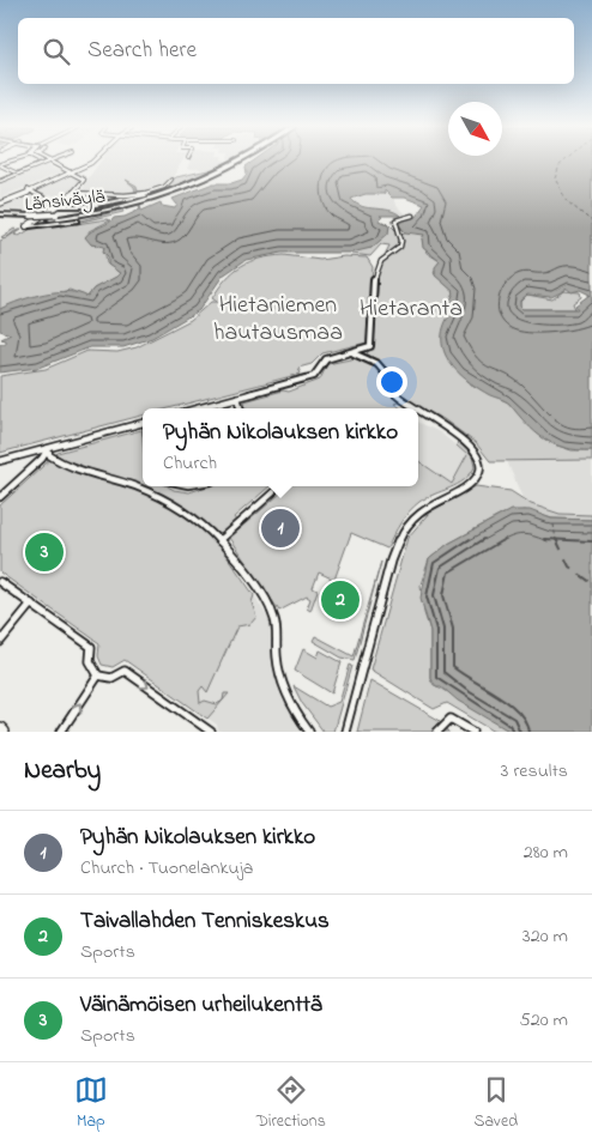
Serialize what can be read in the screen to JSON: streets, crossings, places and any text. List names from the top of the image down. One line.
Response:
{"streets":{"highway":["Länsiväylä"]},"parks":["Hietaniemen hautausmaa","Hietaranta"],"north":"bottom right","page":{"search":"Search here","popup":["Pyhän Nikolauksen kirkko","Church"],"pins":["1","3","2"],"heading":["Nearby","3 results"],"list":[{"mark":"1","name":"Pyhän Nikolauksen kirkko","note":"Church · Tuonelankuja","value":"280 m"},{"mark":"2","name":"Taivallahden Tenniskeskus","note":"Sports","value":"320 m"},{"mark":"3","name":"Väinämöisen urheilukenttä","note":"Sports","value":"520 m"}],"nav":["Map","Directions","Saved"]}}
